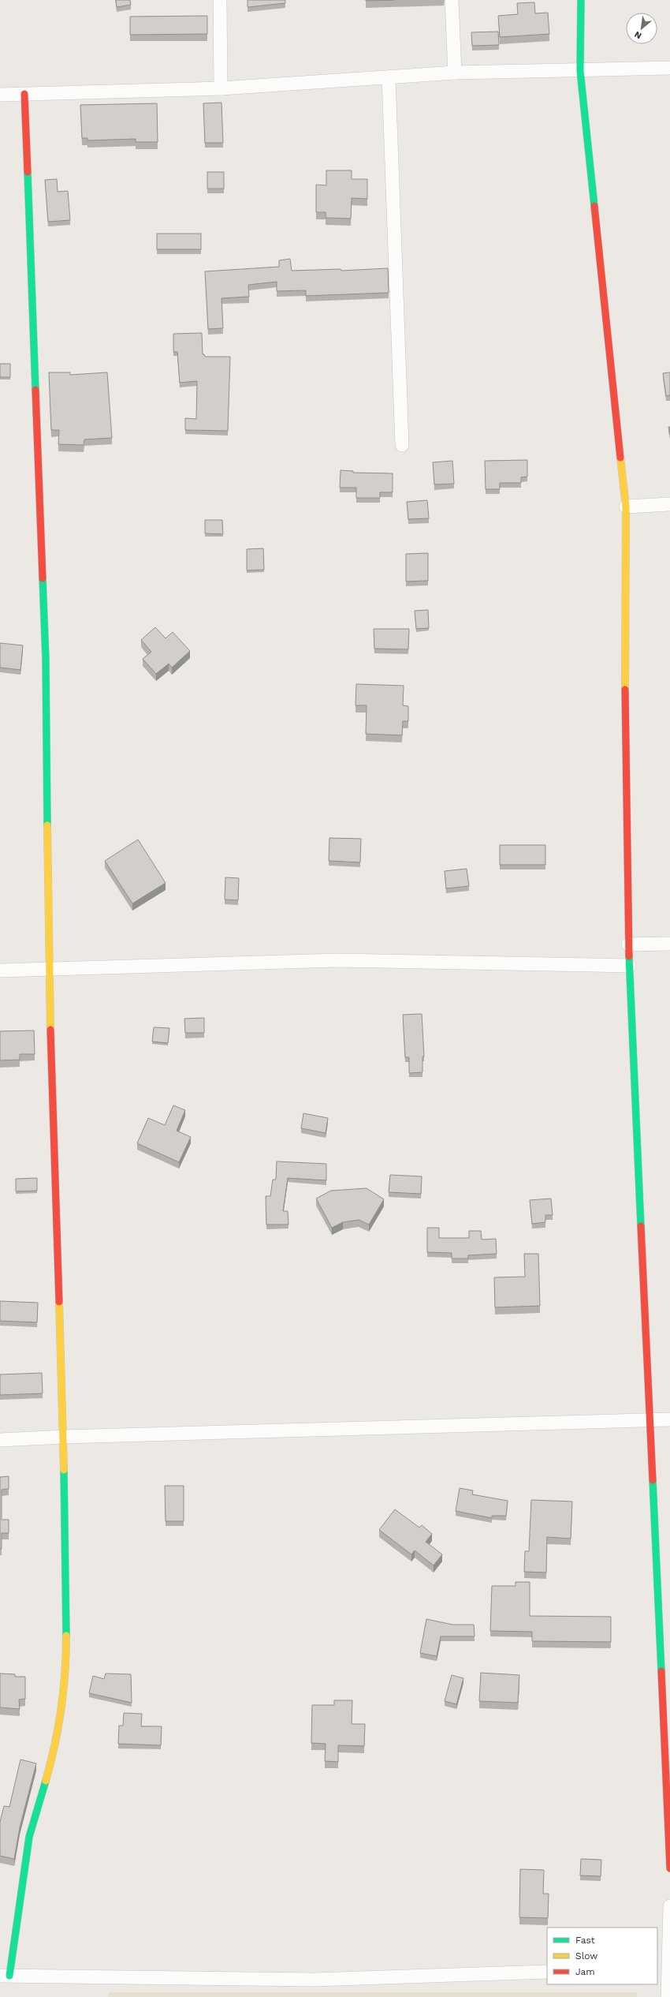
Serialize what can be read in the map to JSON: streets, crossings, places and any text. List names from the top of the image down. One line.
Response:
{"legend":["Fast","Slow","Jam"],"north":"bottom left"}
